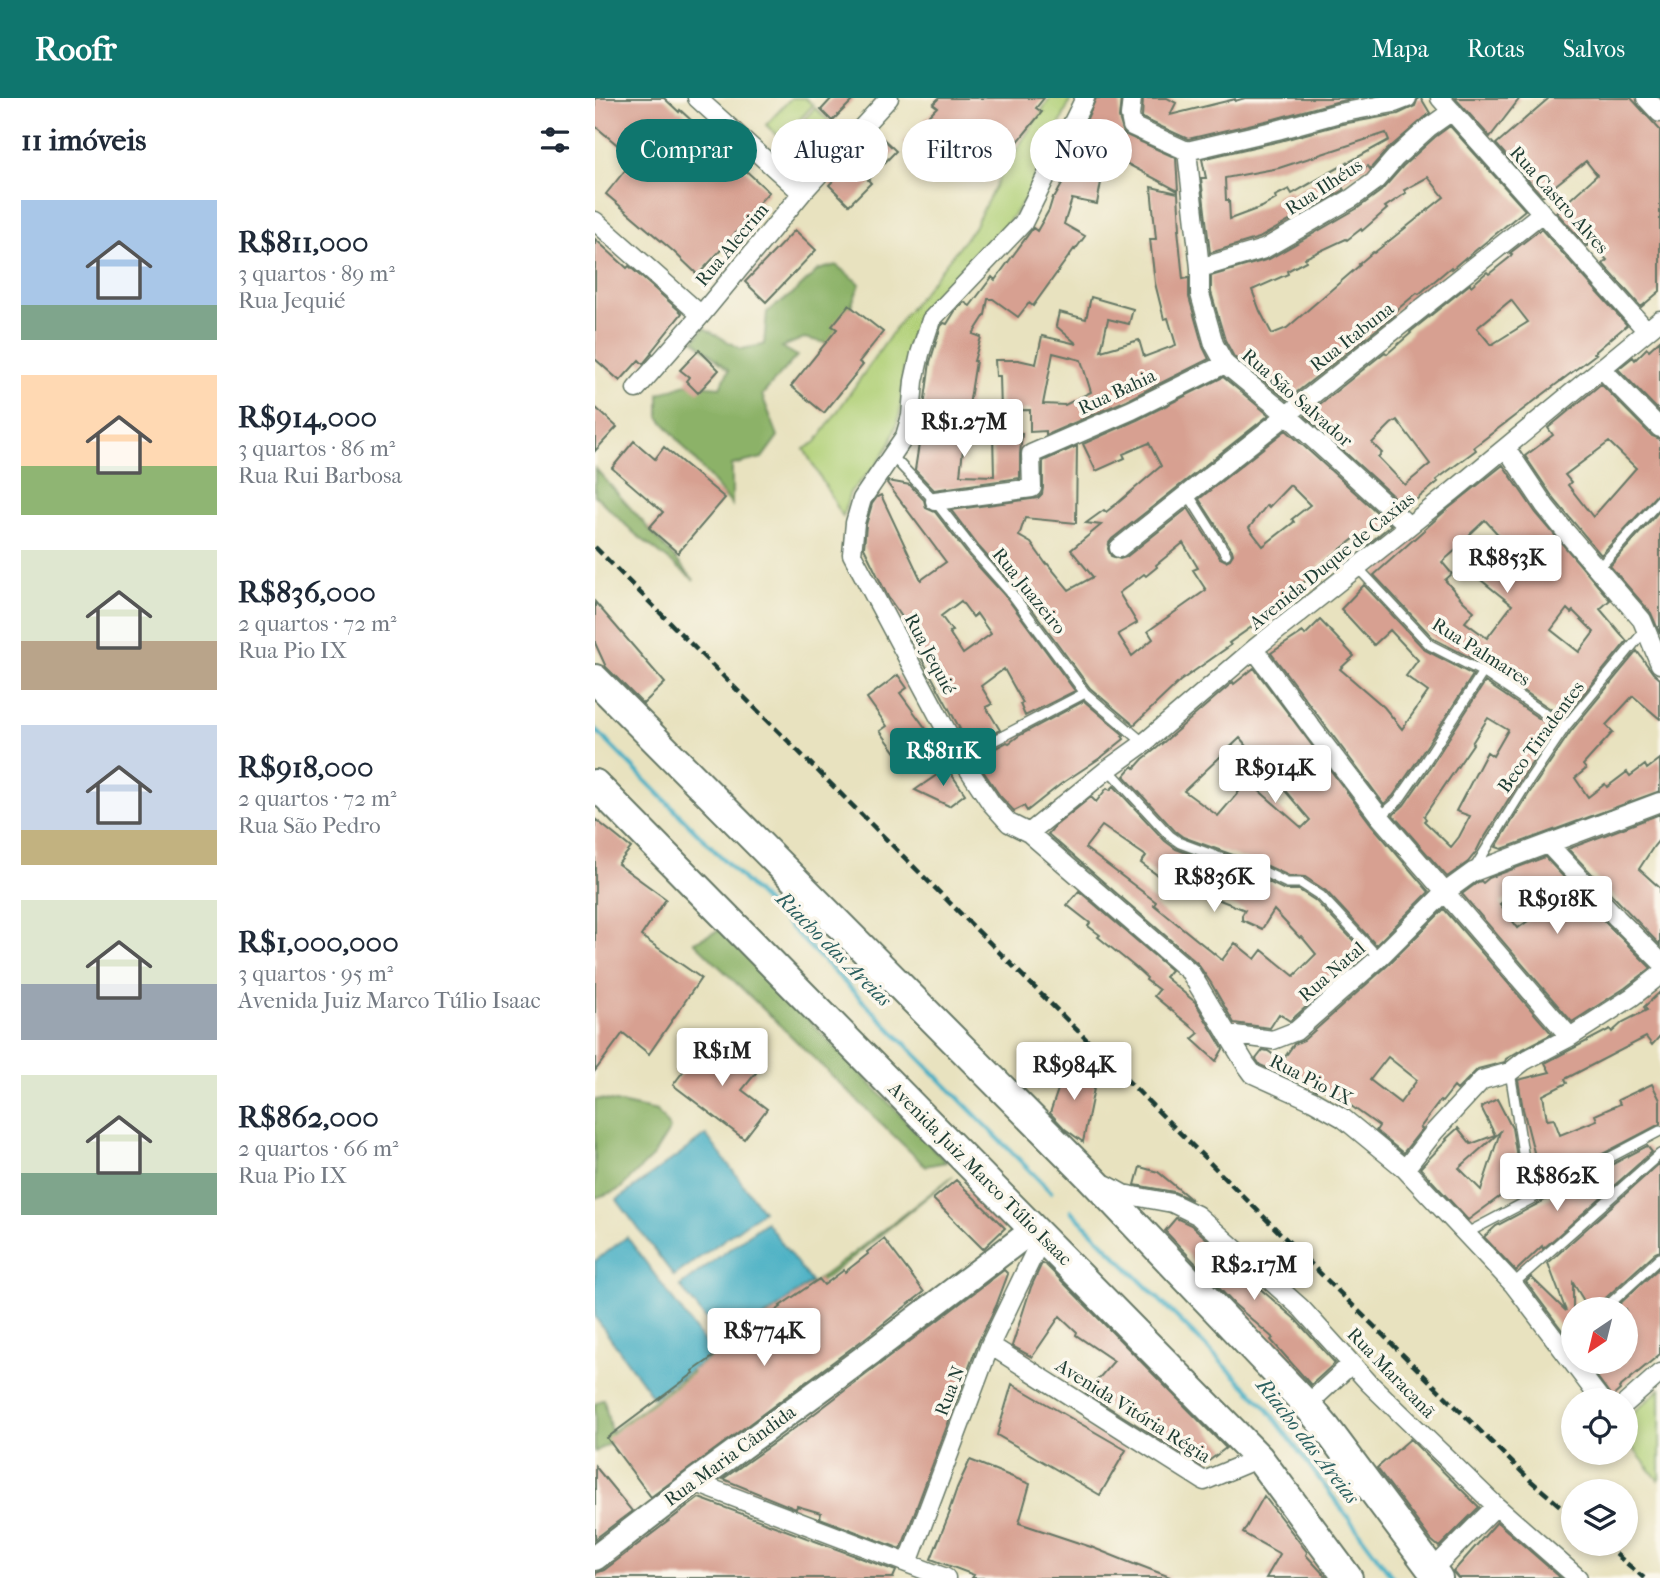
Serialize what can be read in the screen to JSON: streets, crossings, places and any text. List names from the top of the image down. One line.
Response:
{"streets":{"main road":["Avenida Juiz Marco Túlio Isaac"],"street":["Rua Ilhéus","Rua Castro Alves","Rua Alecrim","Rua Itabuna","Rua Bahia","Rua São Salvador","Avenida Duque de Caxias","Rua Jequié","Rua Natal","Rua Pio IX","Rua Maracanã","Rua N","Avenida Vitória Régia","Rua Maria Cândida"],"lane":["Rua Juazeiro","Rua Palmares","Beco Tiradentes"]},"crossings":[["Rua Ilhéus","Rua Castro Alves"],["Rua Ilhéus","Rua São Salvador"],["Rua Castro Alves","Rua Itabuna"],["Rua Castro Alves","Avenida Duque de Caxias"],["Rua Itabuna","Rua São Salvador"],["Rua Bahia","Rua São Salvador"],["Rua Bahia","Rua Juazeiro"],["Rua São Salvador","Avenida Duque de Caxias"],["Avenida Duque de Caxias","Rua Juazeiro"],["Avenida Duque de Caxias","Rua Palmares"],["Avenida Duque de Caxias","Rua Jequié"],["Avenida Duque de Caxias","Rua Pio IX"],["Rua Juazeiro","Rua Jequié"],["Rua Palmares","Beco Tiradentes"],["Rua Jequié","Rua Pio IX"],["Beco Tiradentes","Rua Natal"],["Rua Natal","Rua Pio IX"],["Avenida Juiz Marco Túlio Isaac","Rua N"],["Avenida Juiz Marco Túlio Isaac","Avenida Vitória Régia"],["Avenida Juiz Marco Túlio Isaac","Rua Maria Cândida"],["Rua N","Avenida Vitória Régia"],["Rua N","Rua Maria Cândida"]],"water":["Riacho das Areias"],"north":"bottom left","page":{"header":"Roofr","nav":["Mapa","Rotas","Salvos"],"heading":"11 imóveis","chip":["Comprar","Alugar","Filtros","Novo"],"list":[{"name":"R$811,000","note":"3 quartos · 89 m² · Rua Jequié"},{"name":"R$914,000","note":"3 quartos · 86 m² · Rua Rui Barbosa"},{"name":"R$836,000","note":"2 quartos · 72 m² · Rua Pio IX"},{"name":"R$918,000","note":"2 quartos · 72 m² · Rua São Pedro"},{"name":"R$1,000,000","note":"3 quartos · 95 m² · Avenida Juiz Marco Túlio Isaac"},{"name":"R$862,000","note":"2 quartos · 66 m² · Rua Pio IX"}],"price":["R$1.27M","R$853K","R$811K","R$914K","R$836K","R$918K","R$1M","R$984K","R$862K","R$2.17M","R$774K"]}}
